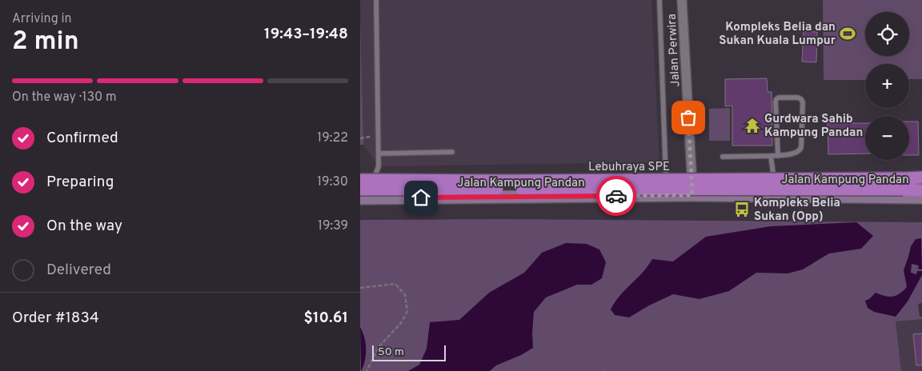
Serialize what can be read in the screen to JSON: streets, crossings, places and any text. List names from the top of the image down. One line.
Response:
{"streets":{"highway":["Lebuhraya SPE"],"street":["Jalan Perwira","Jalan Kampung Pandan"]},"crossings":[["Jalan Perwira","Jalan Kampung Pandan"],["Lebuhraya SPE","Jalan Kampung Pandan"]],"places":{"sports":["Kompleks Belia dan Sukan Kuala Lumpur"],"temple":["Gurdwara Sahib Kampung Pandan"],"bus stop":["Kompleks Belia Sukan (Opp)"]},"scale_bar":"50 m","page":{"heading":["2 min","Arriving in","19:43–19:48"],"panel":["Order #1834","$10.61"],"map_buttons":["+","−"],"bar":"On the way · 130 m","list":[["Confirmed","19:22"],["Preparing","19:30"],["On the way","19:39"],"Delivered"],"scale":"50 m"}}
